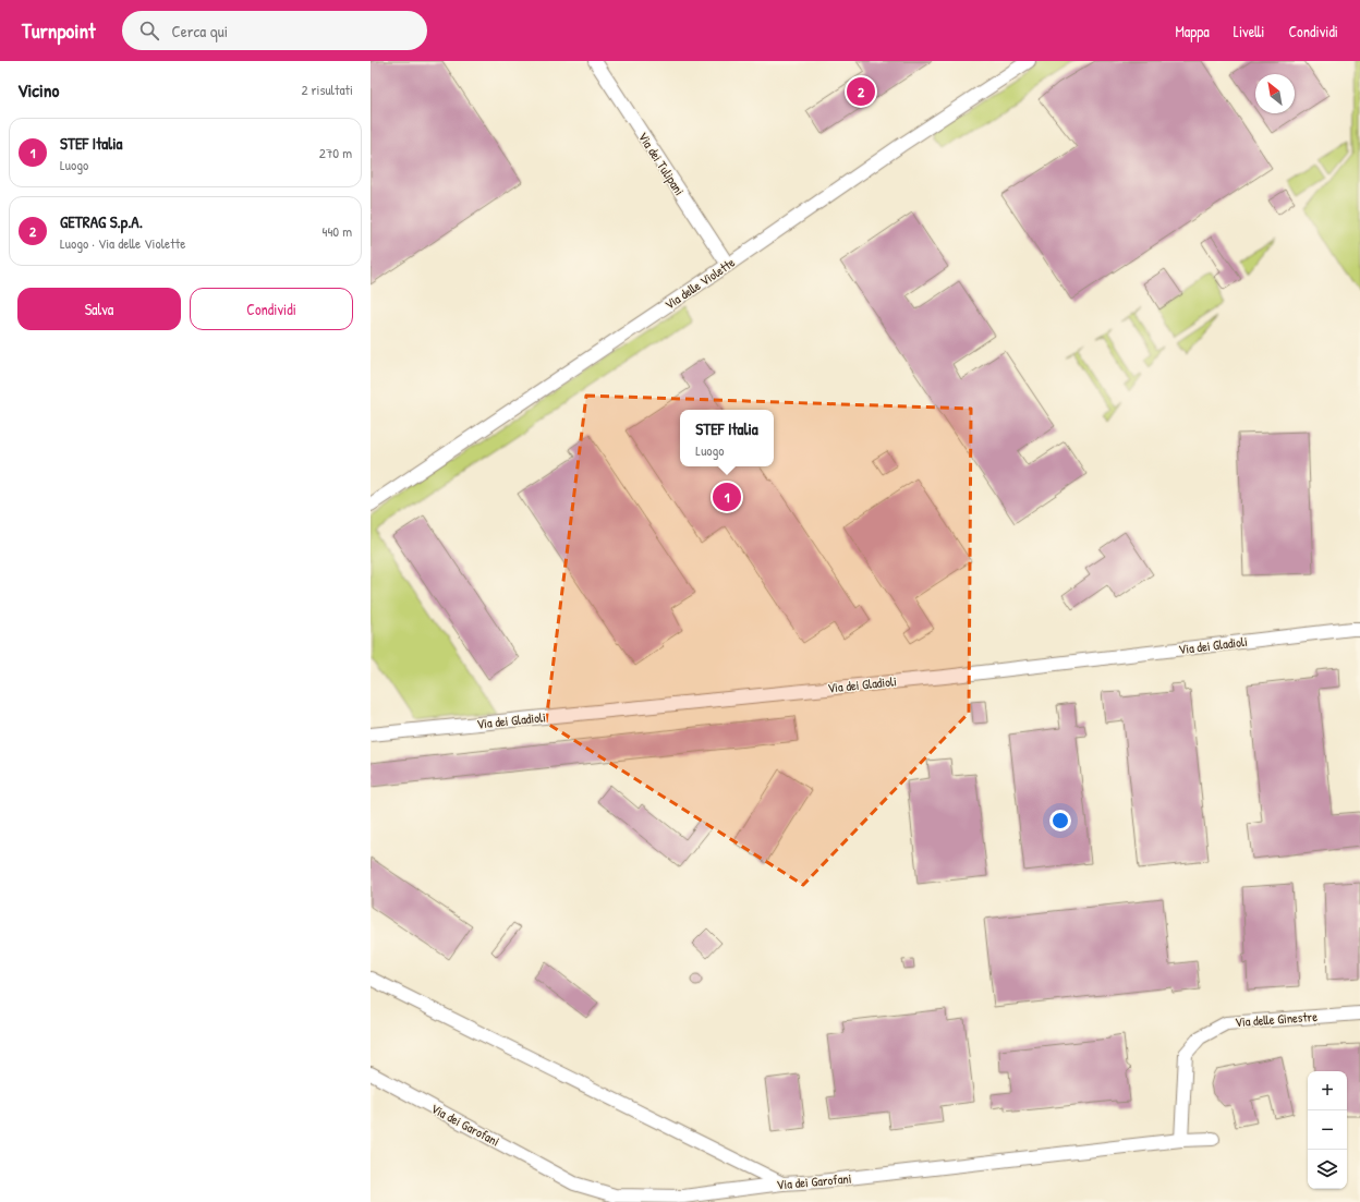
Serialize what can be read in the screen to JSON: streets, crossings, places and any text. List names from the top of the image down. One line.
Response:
{"streets":{"street":["Via dei Tulipani","Via delle Violette","Via dei Gladioli","Via delle Ginestre","Via dei Garofani"]},"crossings":[["Via dei Tulipani","Via delle Violette"],["Via delle Ginestre","Via dei Garofani"]],"north":"top left","page":{"header":"Turnpoint","search":"Cerca qui","nav":["Mappa","Livelli","Condividi"],"heading":["Vicino","2 risultati"],"pins":["2","1"],"list":[{"mark":"1","name":"STEF Italia","note":"Luogo","value":"270 m"},{"mark":"2","name":"GETRAG S.p.A.","note":"Luogo · Via delle Violette","value":"440 m"}],"buttons":["Salva","Condividi"],"popup":["STEF Italia","Luogo"],"map_buttons":["+","−"]}}
